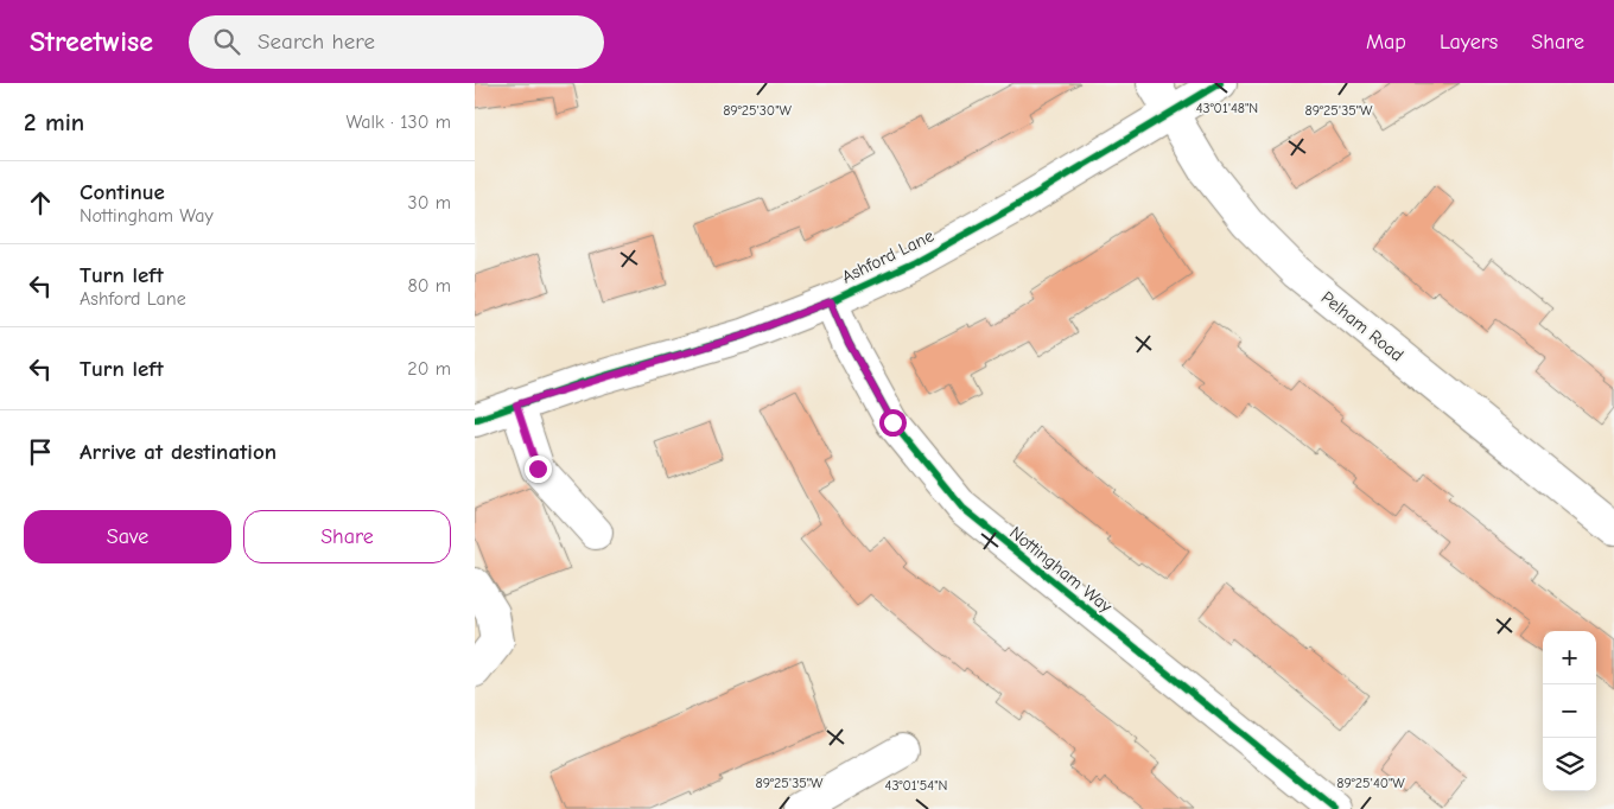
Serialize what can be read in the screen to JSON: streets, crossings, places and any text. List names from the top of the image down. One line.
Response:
{"streets":{"street":["Ashford Lane","Pelham Road","Nottingham Way"]},"crossings":[["Ashford Lane","Pelham Road"],["Ashford Lane","Nottingham Way"]],"page":{"header":"Streetwise","search":"Search here","nav":["Map","Layers","Share"],"heading":["2 min","Walk · 130 m"],"list":[["Continue","Nottingham Way","30 m"],["Turn left","Ashford Lane","80 m"],["Turn left","20 m"],"Arrive at destination"],"buttons":["Save","Share"],"map_buttons":["+","−"]},"coordinates":["43°01'48\"N","89°25'30\"W","89°25'35\"W","89°25'40\"W","43°01'54\"N"]}
